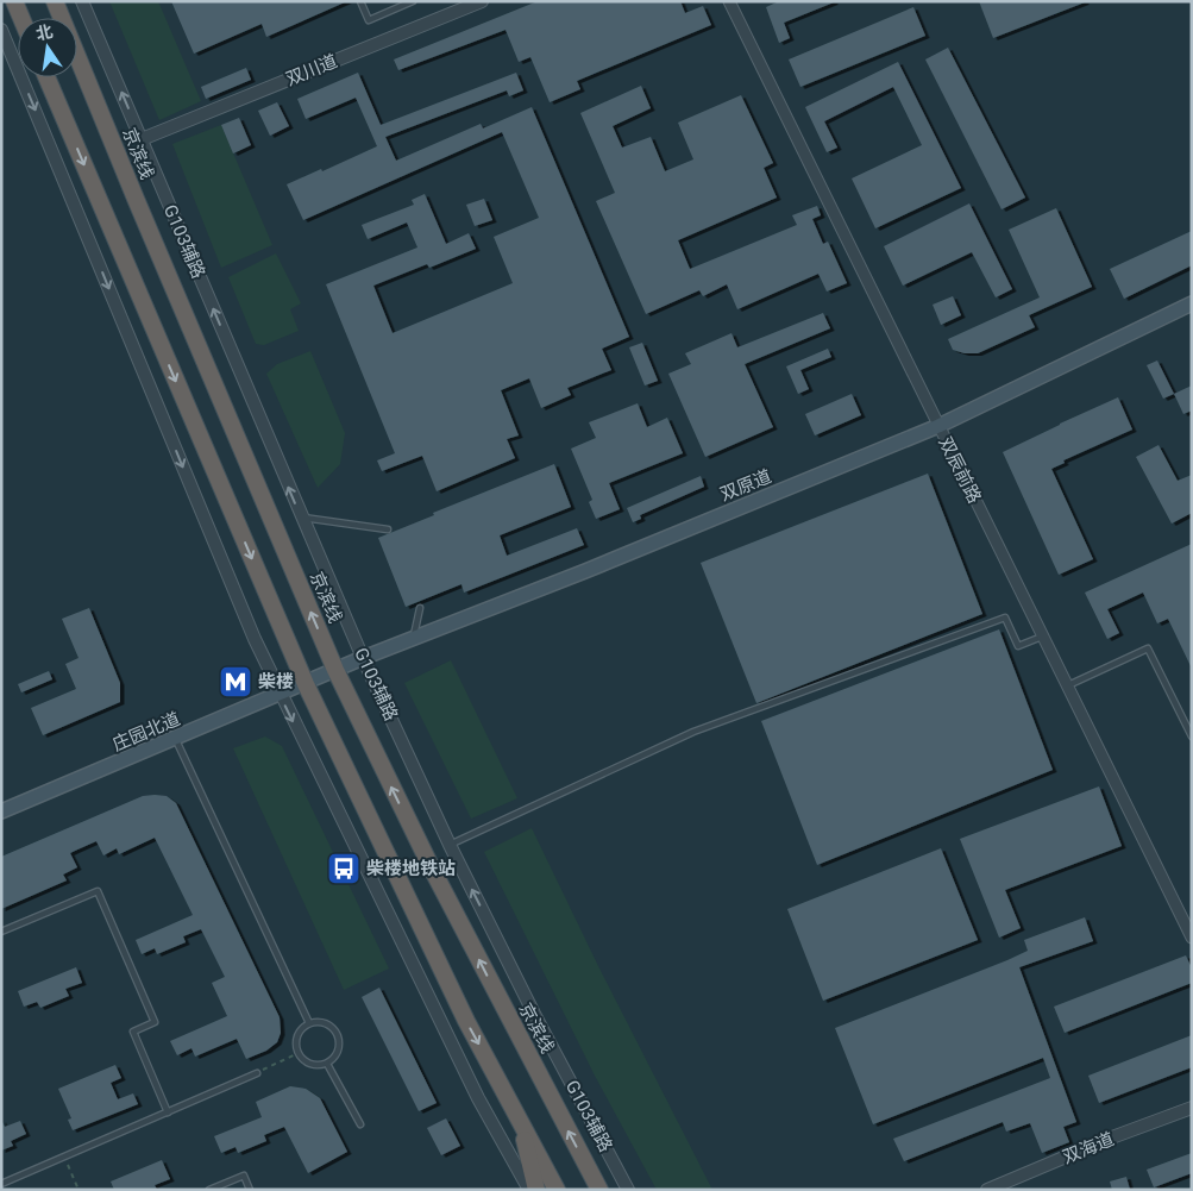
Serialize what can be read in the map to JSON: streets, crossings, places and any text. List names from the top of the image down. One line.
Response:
{"streets":{"highway":["京滨线"],"main road":["双原道","庄园北道"],"street":["双川道","G103辅路","双辰前路","双海道"]},"crossings":[["双川道","G103辅路"],["京滨线","双原道"],["G103辅路","双原道"],["双辰前路","双原道"],["双原道","庄园北道"]],"places":{"metro station":["柴楼"],"bus stop":["柴楼地铁站"]},"north":"top"}
